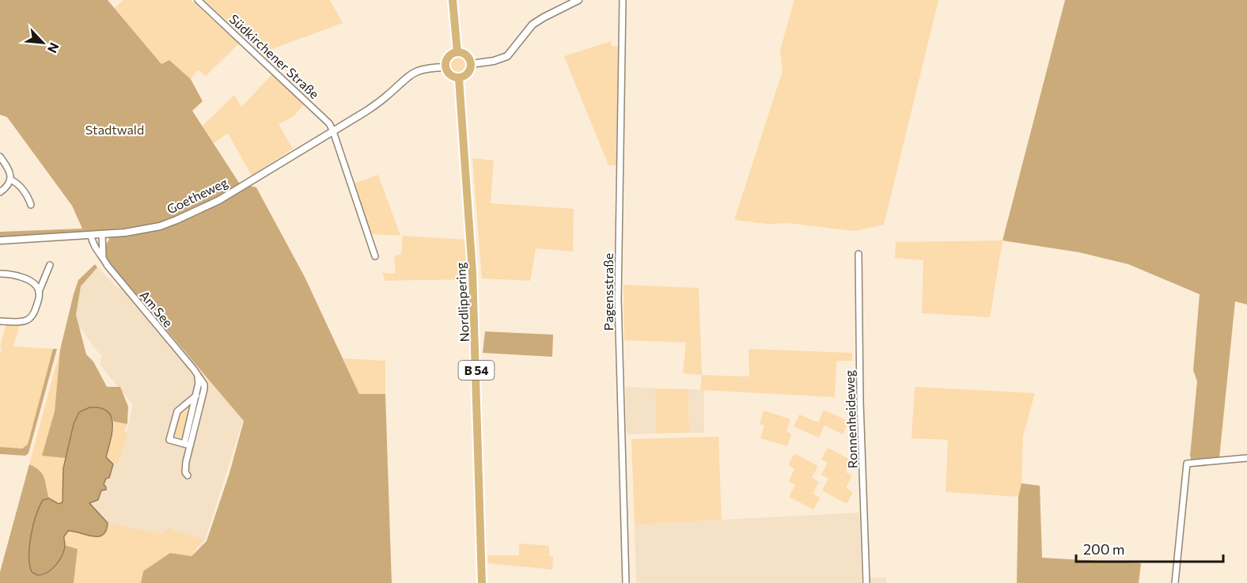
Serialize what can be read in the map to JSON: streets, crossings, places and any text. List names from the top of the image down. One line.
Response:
{"streets":{"main road":["Nordlippering","B 54"],"street":["Südkirchener Straße","Goetheweg","Pagensstraße","Am See","Ronnenheideweg"]},"crossings":[["Südkirchener Straße","Goetheweg"],["Goetheweg","Am See"]],"parks":["Stadtwald"],"scale_bar":"200 m","north":"bottom right"}
